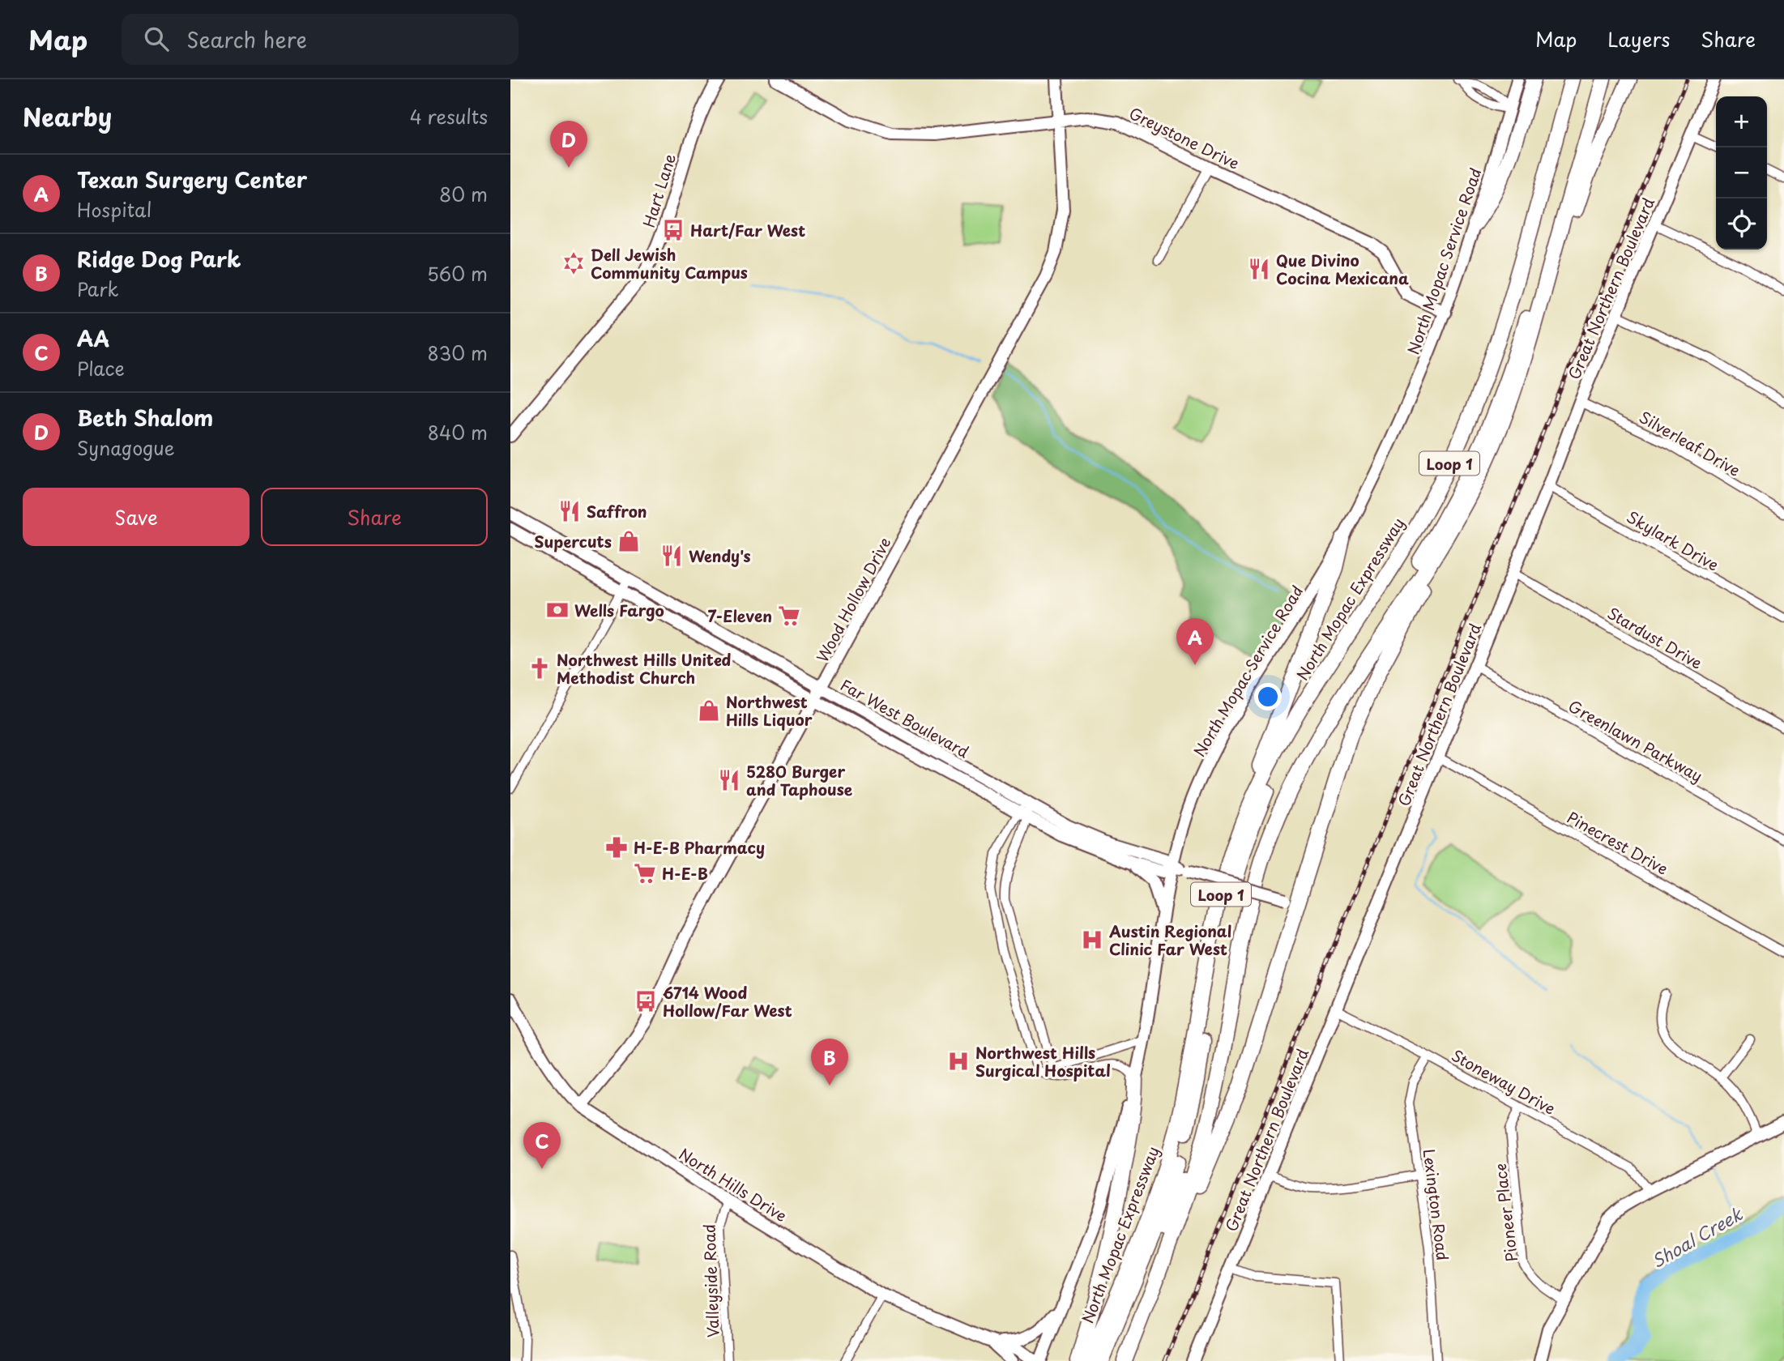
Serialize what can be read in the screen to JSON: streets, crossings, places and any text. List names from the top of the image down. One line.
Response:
{"streets":{"highway":["Loop 1","North Mopac Expressway"],"street":["Greystone Drive","Hart Lane","North Mopac Service Road","Great Northern Boulevard","Silverleaf Drive","Skylark Drive","Wood Hollow Drive","Stardust Drive","Far West Boulevard","Greenlawn Parkway","Pinecrest Drive","Stoneway Drive","North Hills Drive","Lexington Road","Pioneer Place","Valleyside Road"]},"crossings":[["Greystone Drive","North Mopac Service Road"],["Greystone Drive","Wood Hollow Drive"],["North Mopac Service Road","Far West Boulevard"],["Great Northern Boulevard","Silverleaf Drive"],["Great Northern Boulevard","Skylark Drive"],["Great Northern Boulevard","Stardust Drive"],["Great Northern Boulevard","Greenlawn Parkway"],["Great Northern Boulevard","Pinecrest Drive"],["Great Northern Boulevard","Stoneway Drive"],["Wood Hollow Drive","Far West Boulevard"],["Wood Hollow Drive","North Hills Drive"],["Stoneway Drive","Lexington Road"],["Stoneway Drive","Pioneer Place"],["North Hills Drive","Valleyside Road"]],"water":["Shoal Creek"],"places":{"bus stop":["Hart/Far West","6714 Wood Hollow/Far West"],"synagogue":["Dell Jewish Community Campus"],"restaurant":["Que Divino Cocina Mexicana","Saffron","Wendy's","5280 Burger and Taphouse"],"shop":["Supercuts","Northwest Hills Liquor"],"bank":["Wells Fargo"],"supermarket":["7-Eleven","H-E-B"],"church":["Northwest Hills United Methodist Church"],"pharmacy":["H-E-B Pharmacy"],"hospital":["Austin Regional Clinic Far West","Northwest Hills Surgical Hospital"]},"page":{"header":"Map","search":"Search here","nav":["Map","Layers","Share"],"heading":["Nearby","4 results"],"map_buttons":["+","−"],"pins":["D","A","B","C"],"list":[{"mark":"A","name":"Texan Surgery Center","note":"Hospital","value":"80 m"},{"mark":"B","name":"Ridge Dog Park","note":"Park","value":"560 m"},{"mark":"C","name":"AA","note":"Place","value":"830 m"},{"mark":"D","name":"Beth Shalom","note":"Synagogue","value":"840 m"}],"buttons":["Save","Share"]}}
